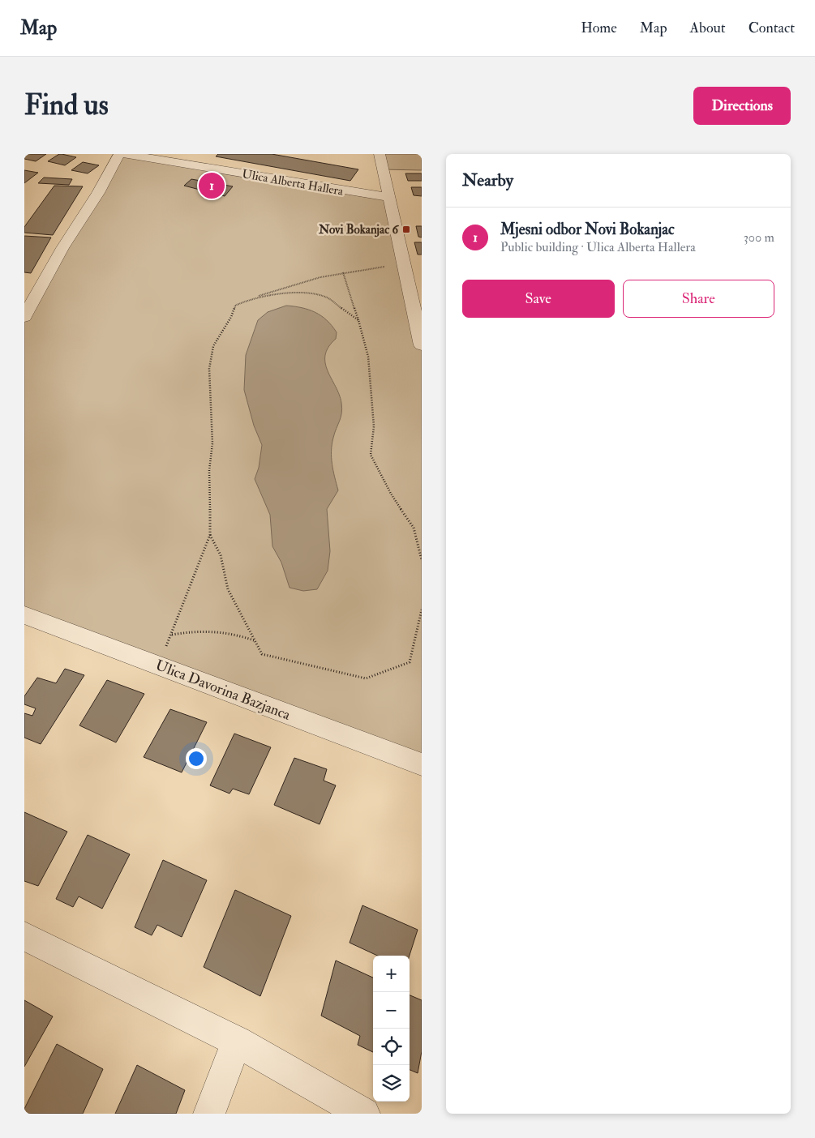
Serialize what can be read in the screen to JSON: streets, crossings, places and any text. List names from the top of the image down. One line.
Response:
{"streets":{"street":["Ulica Alberta Hallera","Ulica Davorina Bazjanca"]},"places":{"transit":["Novi Bokanjac 6"]},"page":{"header":"Map","nav":["Home","Map","About","Contact"],"buttons":["Directions",["Save","Share"]],"title":"Find us","heading":"Nearby","pins":"1","list":[{"mark":"1","name":"Mjesni odbor Novi Bokanjac","note":"Public building · Ulica Alberta Hallera","value":"300 m"}],"map_buttons":["+","−"]}}
